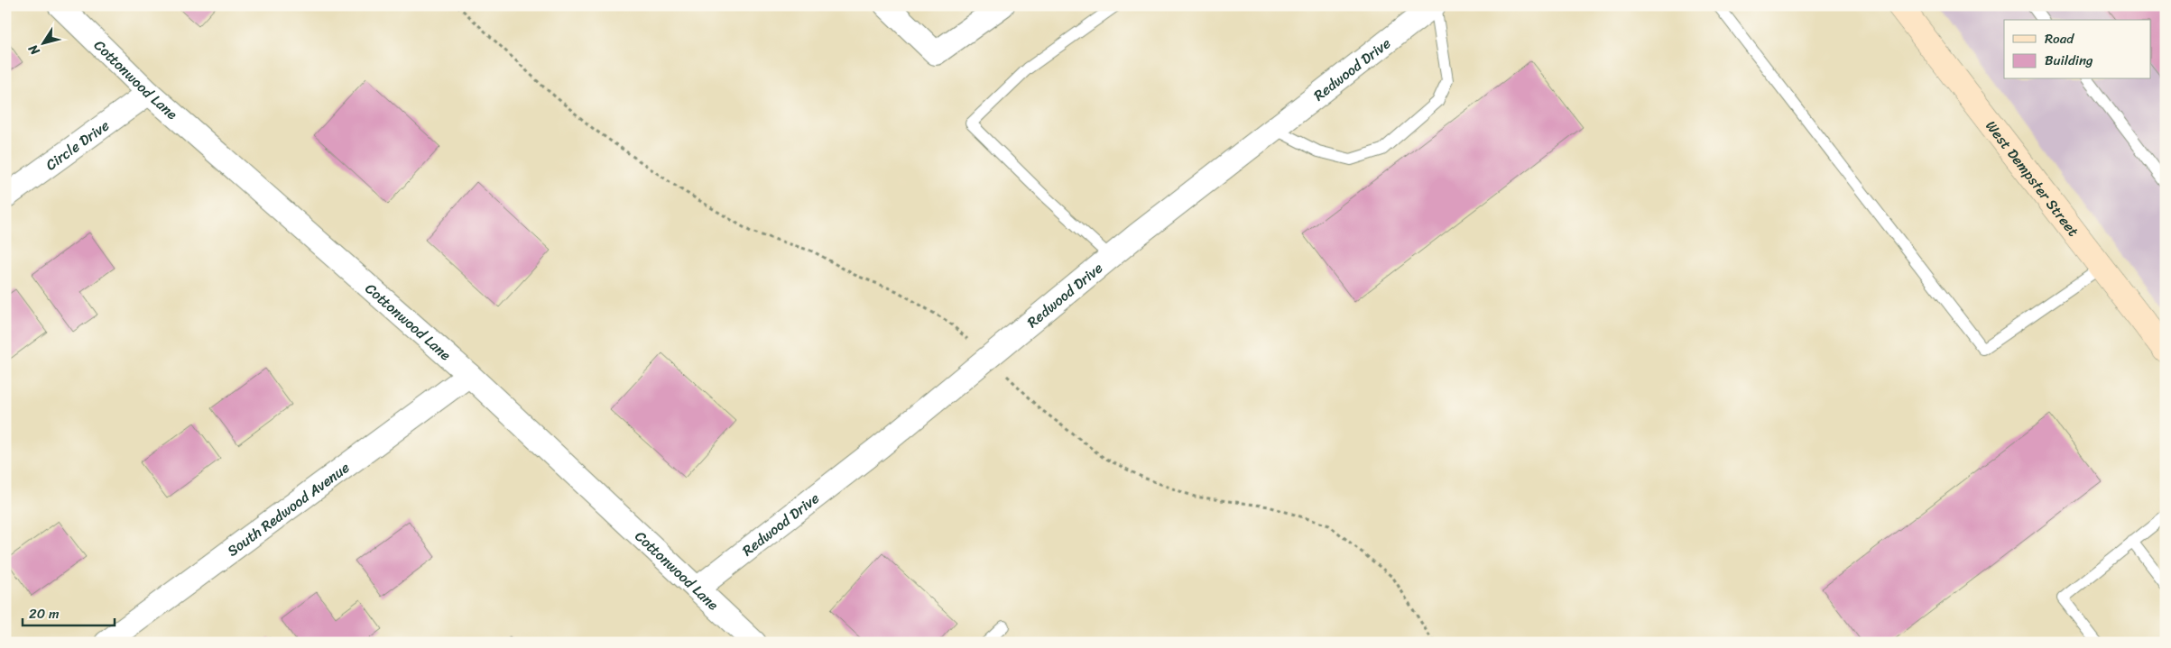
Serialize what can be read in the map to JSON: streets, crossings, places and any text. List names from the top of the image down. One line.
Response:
{"streets":{"main road":["West Dempster Street"],"street":["Redwood Drive","Cottonwood Lane","Circle Drive","South Redwood Avenue"]},"crossings":[["Redwood Drive","Cottonwood Lane"],["Cottonwood Lane","Circle Drive"],["Cottonwood Lane","South Redwood Avenue"]],"legend":["Road","Building"],"scale_bar":"20 m","north":"bottom left"}
